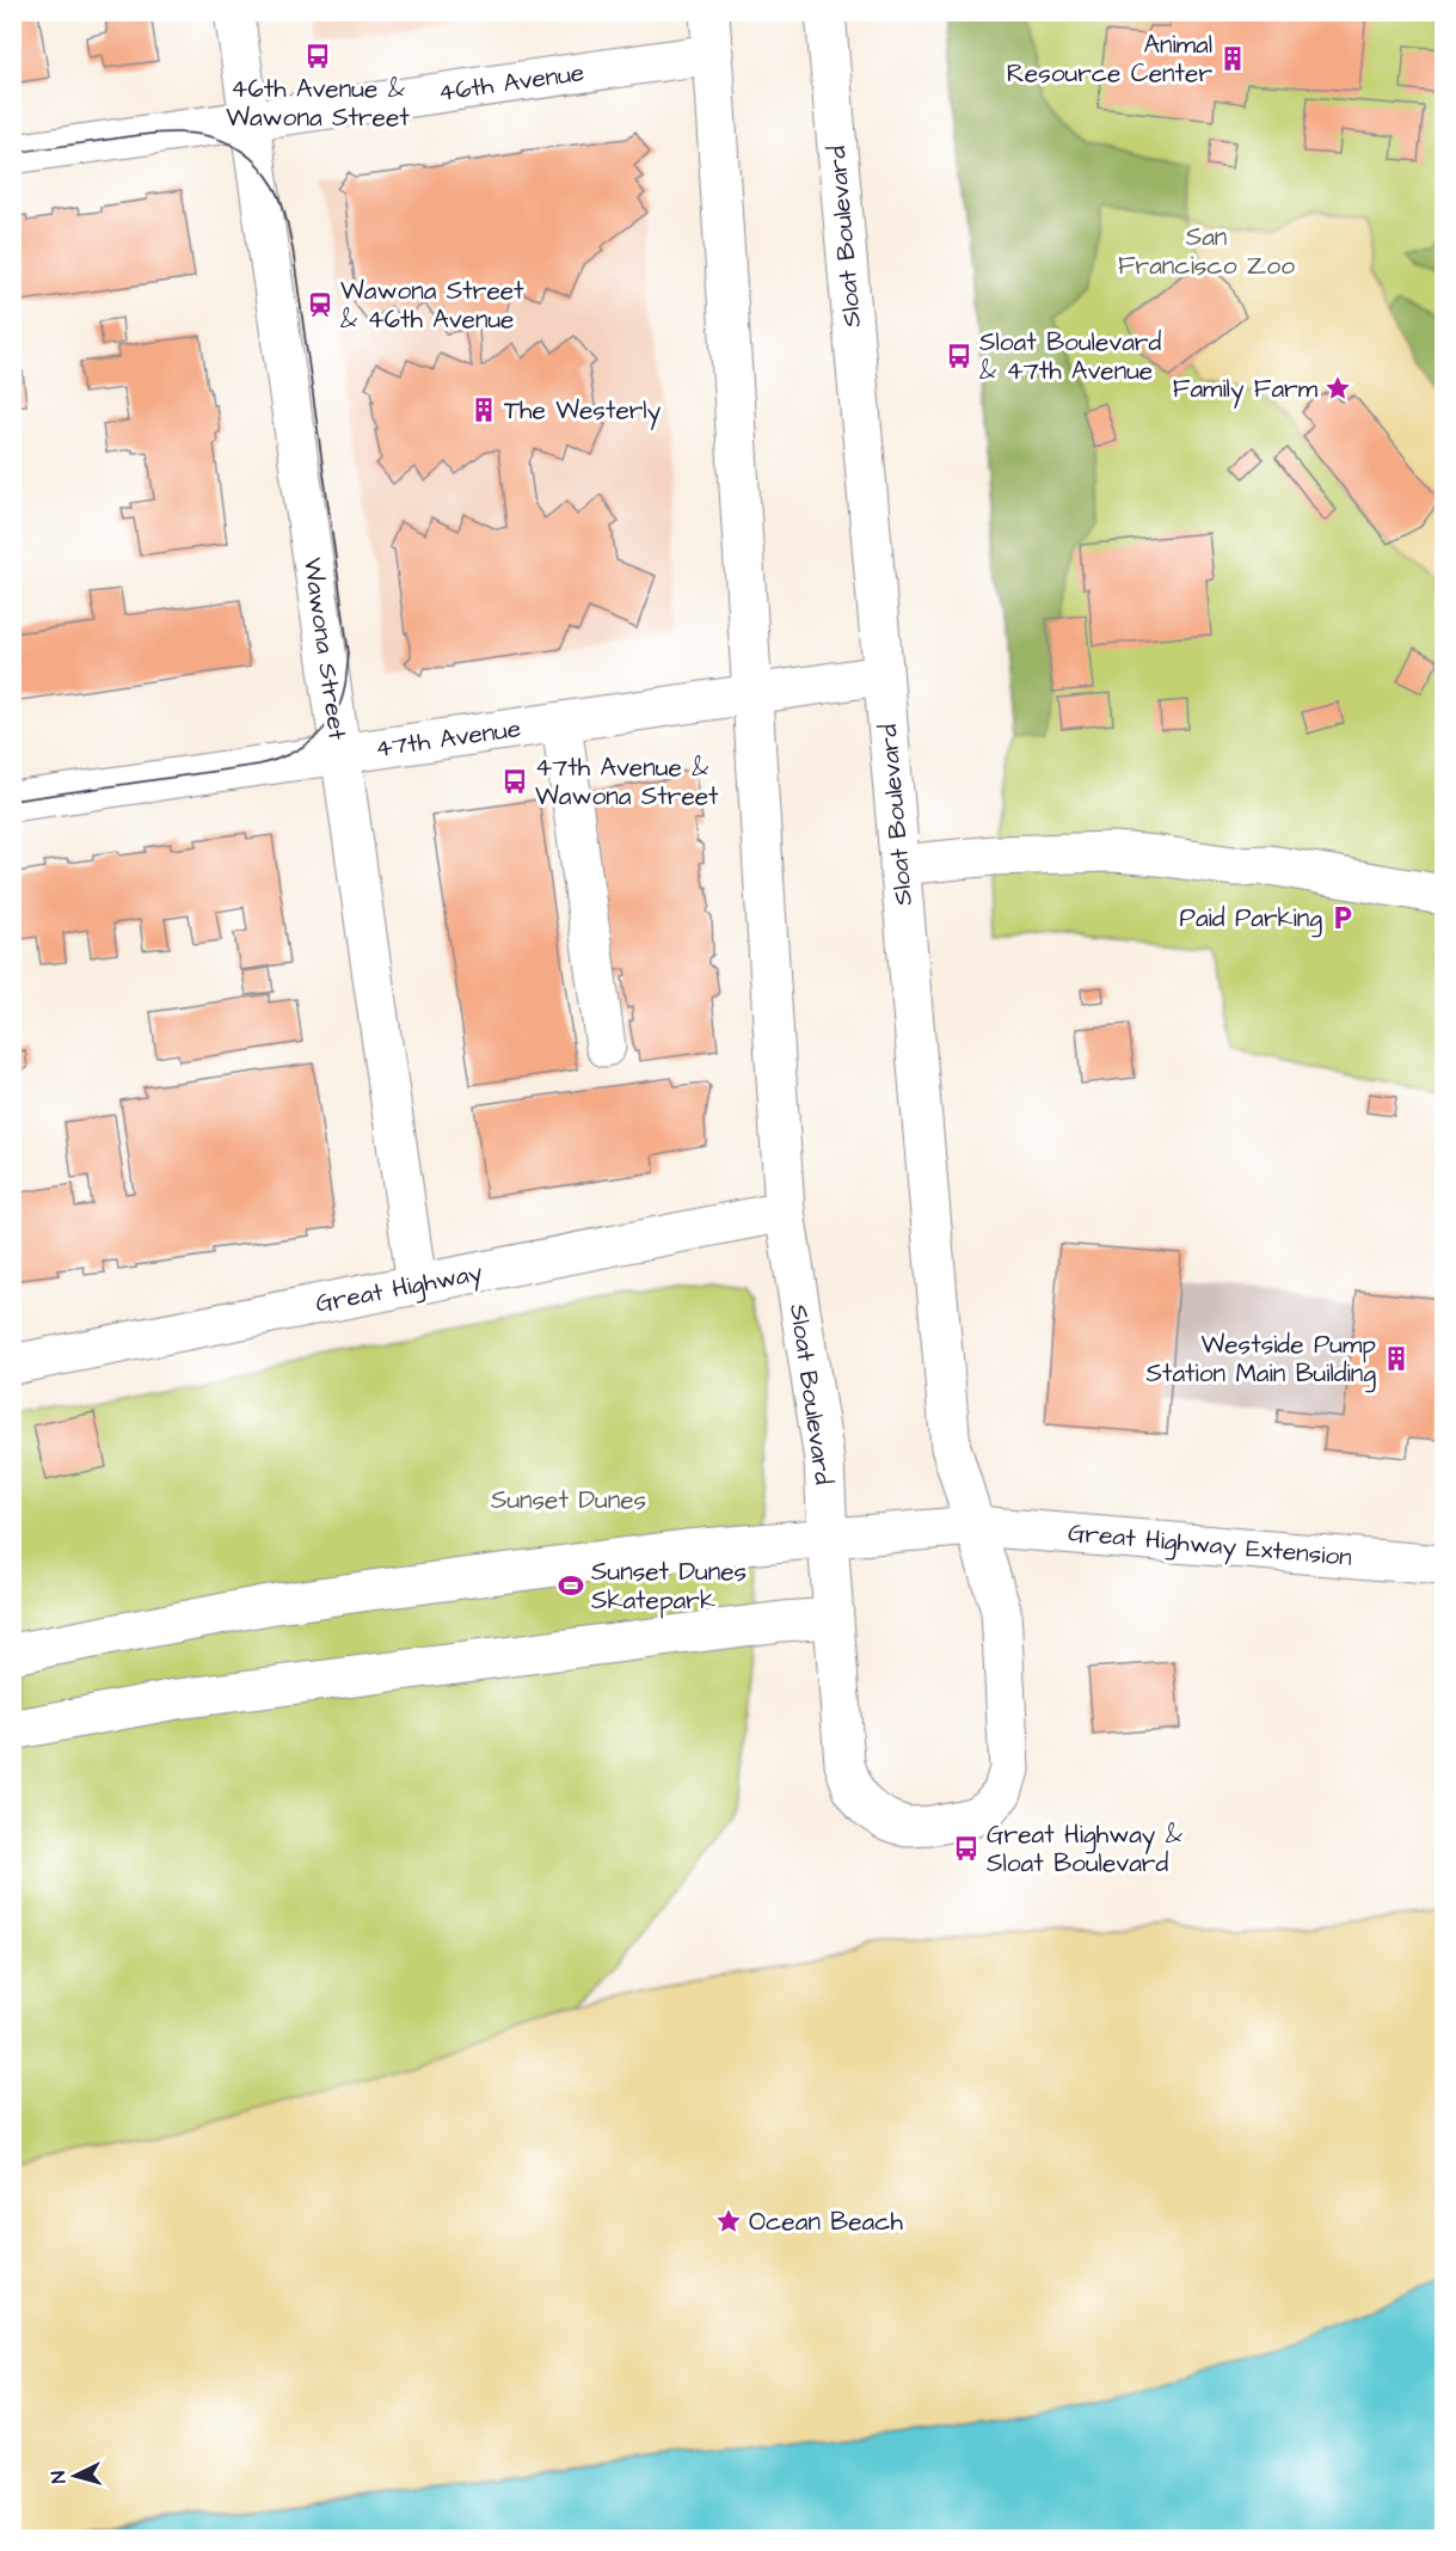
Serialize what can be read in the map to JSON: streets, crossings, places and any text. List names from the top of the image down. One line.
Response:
{"streets":{"street":["46th Avenue","Sloat Boulevard","Wawona Street","47th Avenue","Great Highway","Great Highway Extension"]},"crossings":[["46th Avenue","Sloat Boulevard"],["46th Avenue","Wawona Street"],["Sloat Boulevard","47th Avenue"],["Sloat Boulevard","Great Highway"],["Sloat Boulevard","Great Highway Extension"],["Wawona Street","47th Avenue"],["Wawona Street","Great Highway"]],"parks":["San Francisco Zoo","Sunset Dunes"],"places":{"bus stop":["46th Avenue & Wawona Street","Sloat Boulevard & 47th Avenue","47th Avenue & Wawona Street","Great Highway & Sloat Boulevard"],"building":["Animal Resource Center","The Westerly","Westside Pump Station Main Building"],"station":["Wawona Street & 46th Avenue"],"place":["Family Farm","Ocean Beach"],"parking":["Paid Parking"],"sports":["Sunset Dunes Skatepark"]},"north":"left"}
